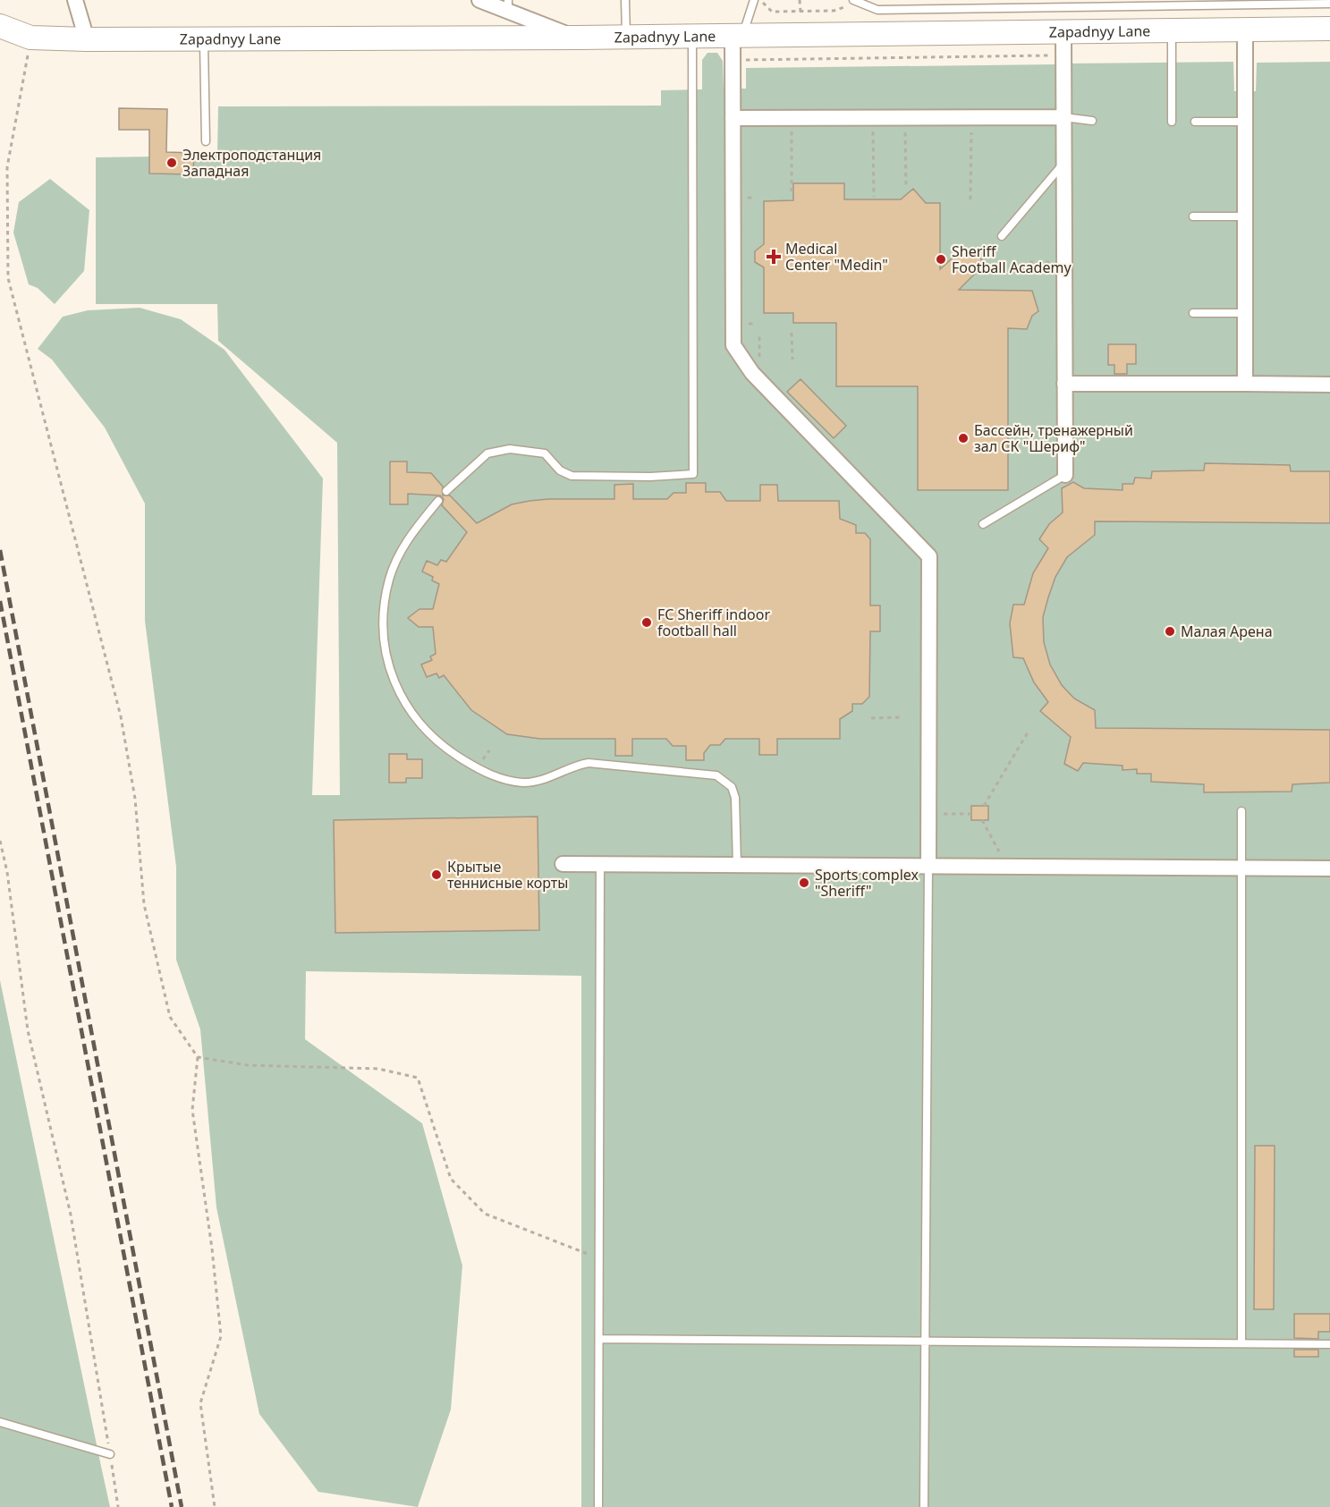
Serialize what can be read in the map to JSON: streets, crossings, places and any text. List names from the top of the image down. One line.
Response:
{"streets":{"main road":["Zapadnyy Lane"]},"places":{"other":["Электроподстанция Западная","Sheriff Football Academy","Бассейн, тренажерный зал СК \"Шериф\"","FC Sheriff indoor football hall","Малая Арена","Крытые теннисные корты","Sports complex \"Sheriff\""],"health":["Medical Center \"Medin\""]}}
